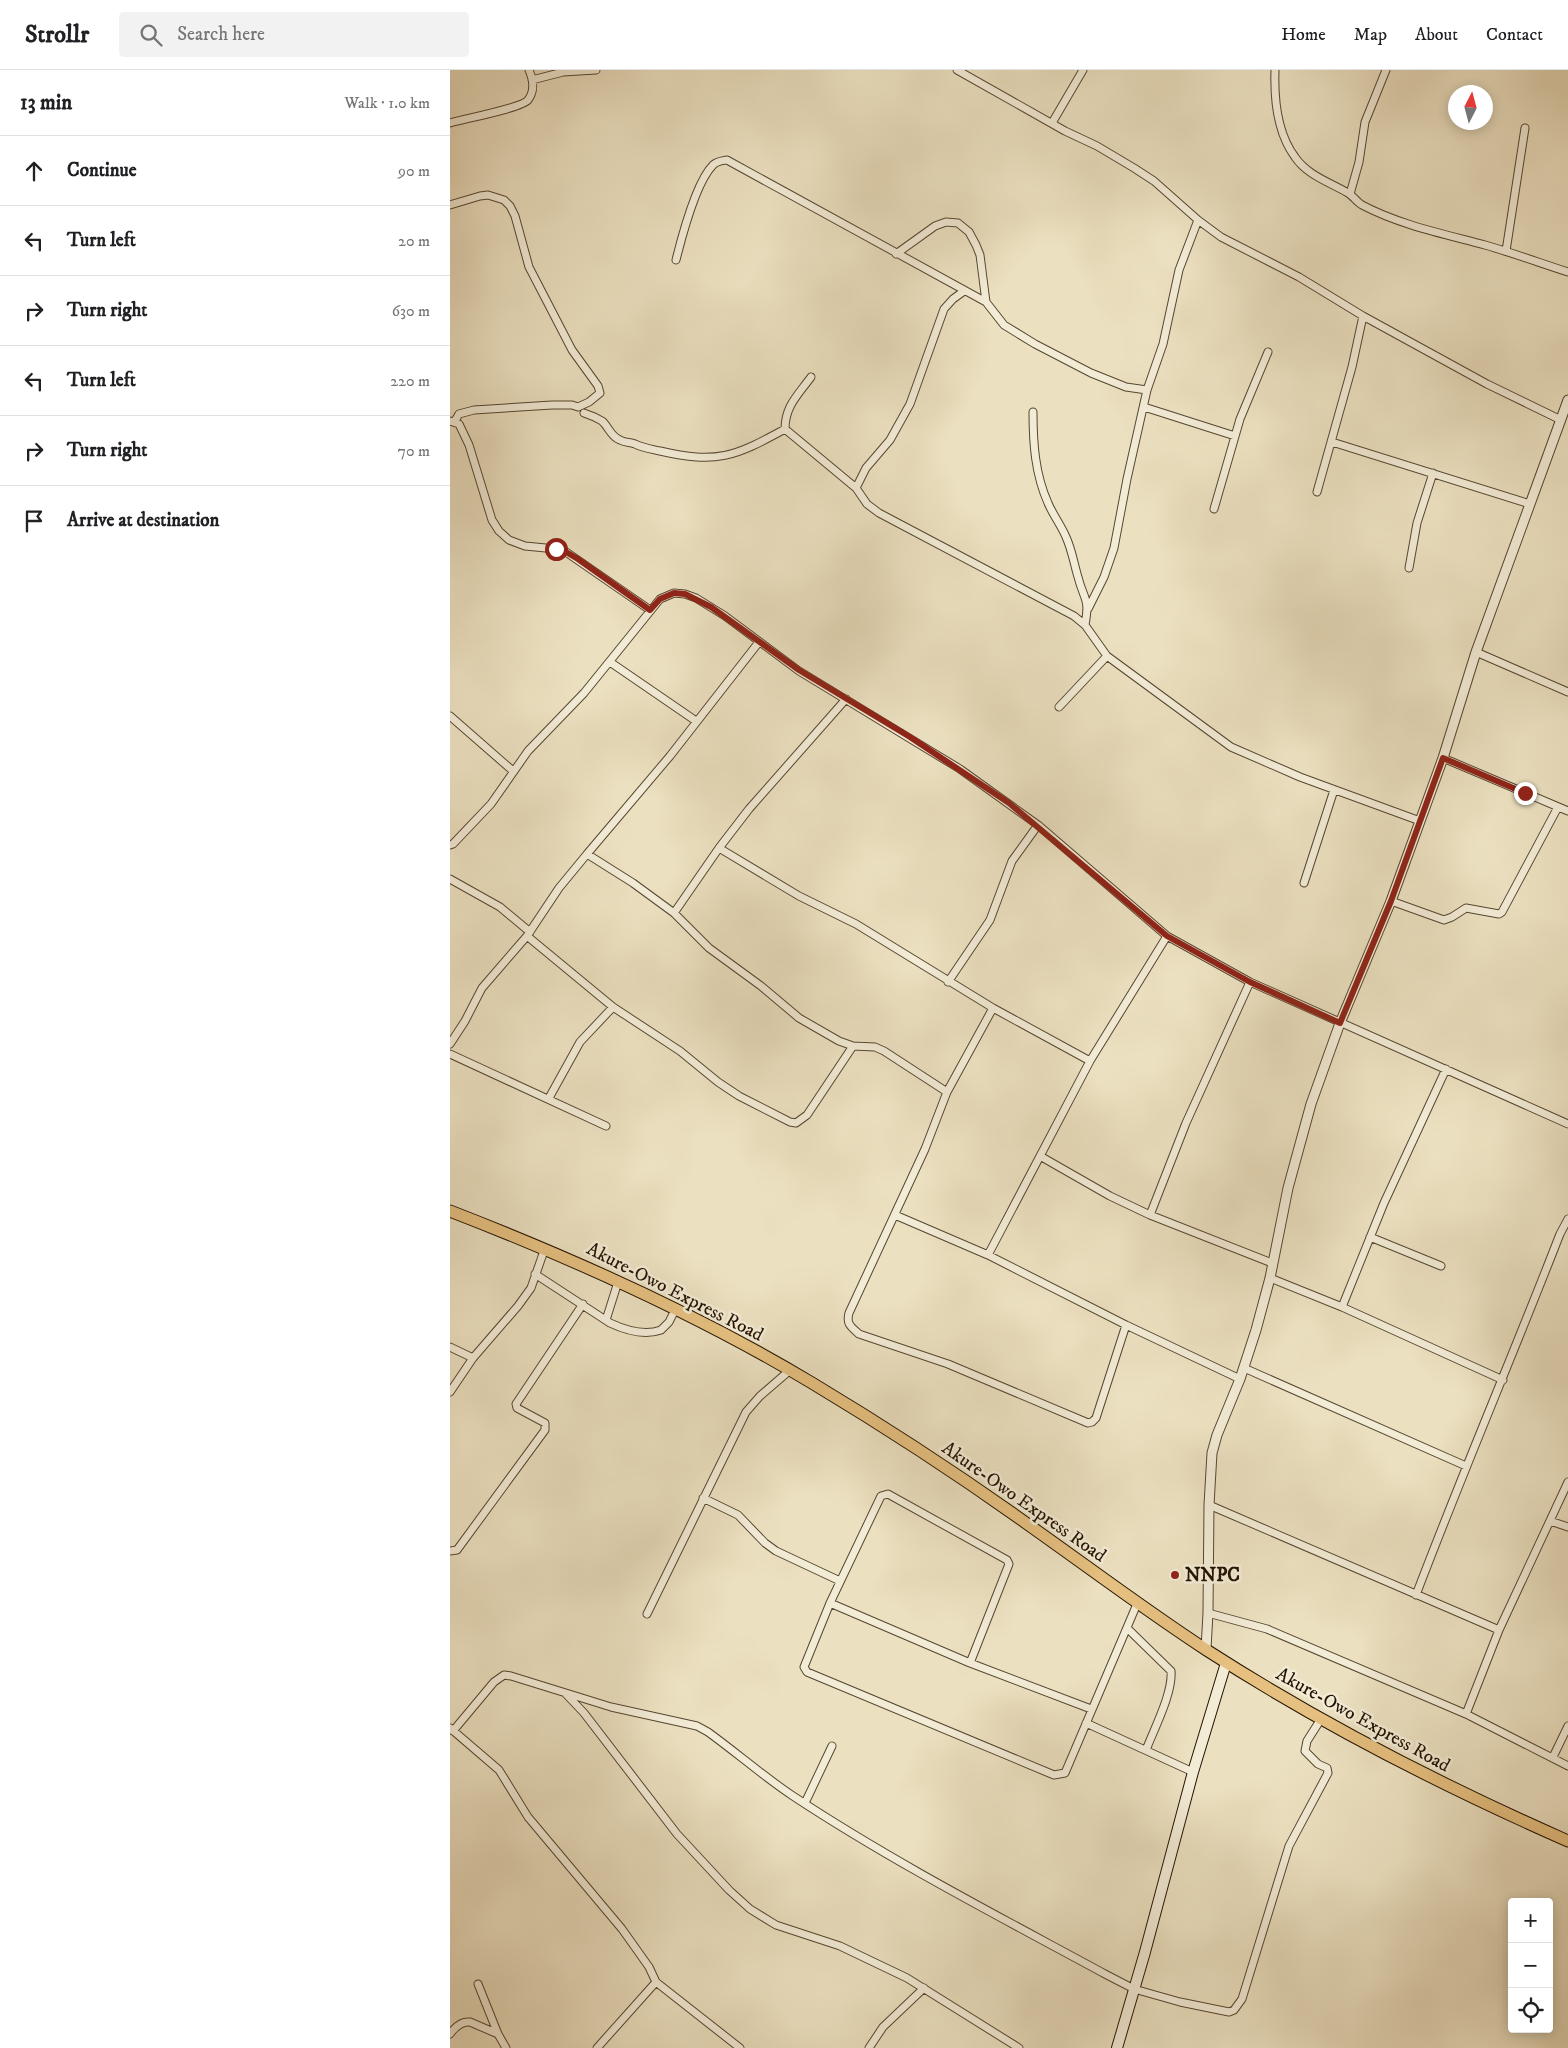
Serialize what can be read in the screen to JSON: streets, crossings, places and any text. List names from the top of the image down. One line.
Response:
{"streets":{"highway":["Akure-Owo Express Road"]},"places":["NNPC"],"north":"top","page":{"header":"Strollr","search":"Search here","nav":["Home","Map","About","Contact"],"heading":["13 min","Walk · 1.0 km"],"list":[["Continue","90 m"],["Turn left","20 m"],["Turn right","630 m"],["Turn left","220 m"],["Turn right","70 m"],"Arrive at destination"],"map_buttons":["+","−"]}}
